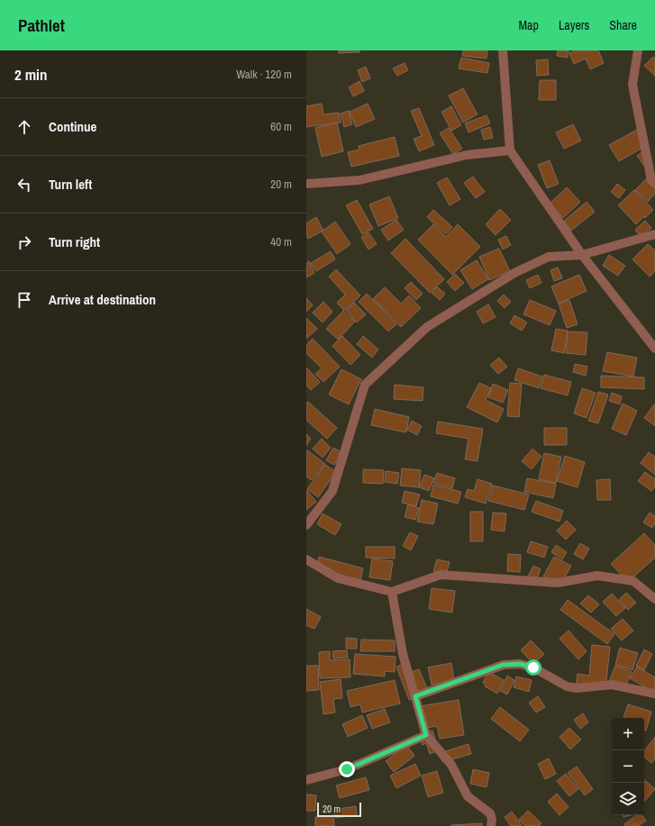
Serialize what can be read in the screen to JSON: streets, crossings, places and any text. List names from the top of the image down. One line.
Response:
{"scale_bar":"20 m","page":{"header":"Pathlet","nav":["Map","Layers","Share"],"heading":["2 min","Walk · 120 m"],"list":[["Continue","60 m"],["Turn left","20 m"],["Turn right","40 m"],"Arrive at destination"],"map_buttons":["+","−"],"scale":"20 m"}}
